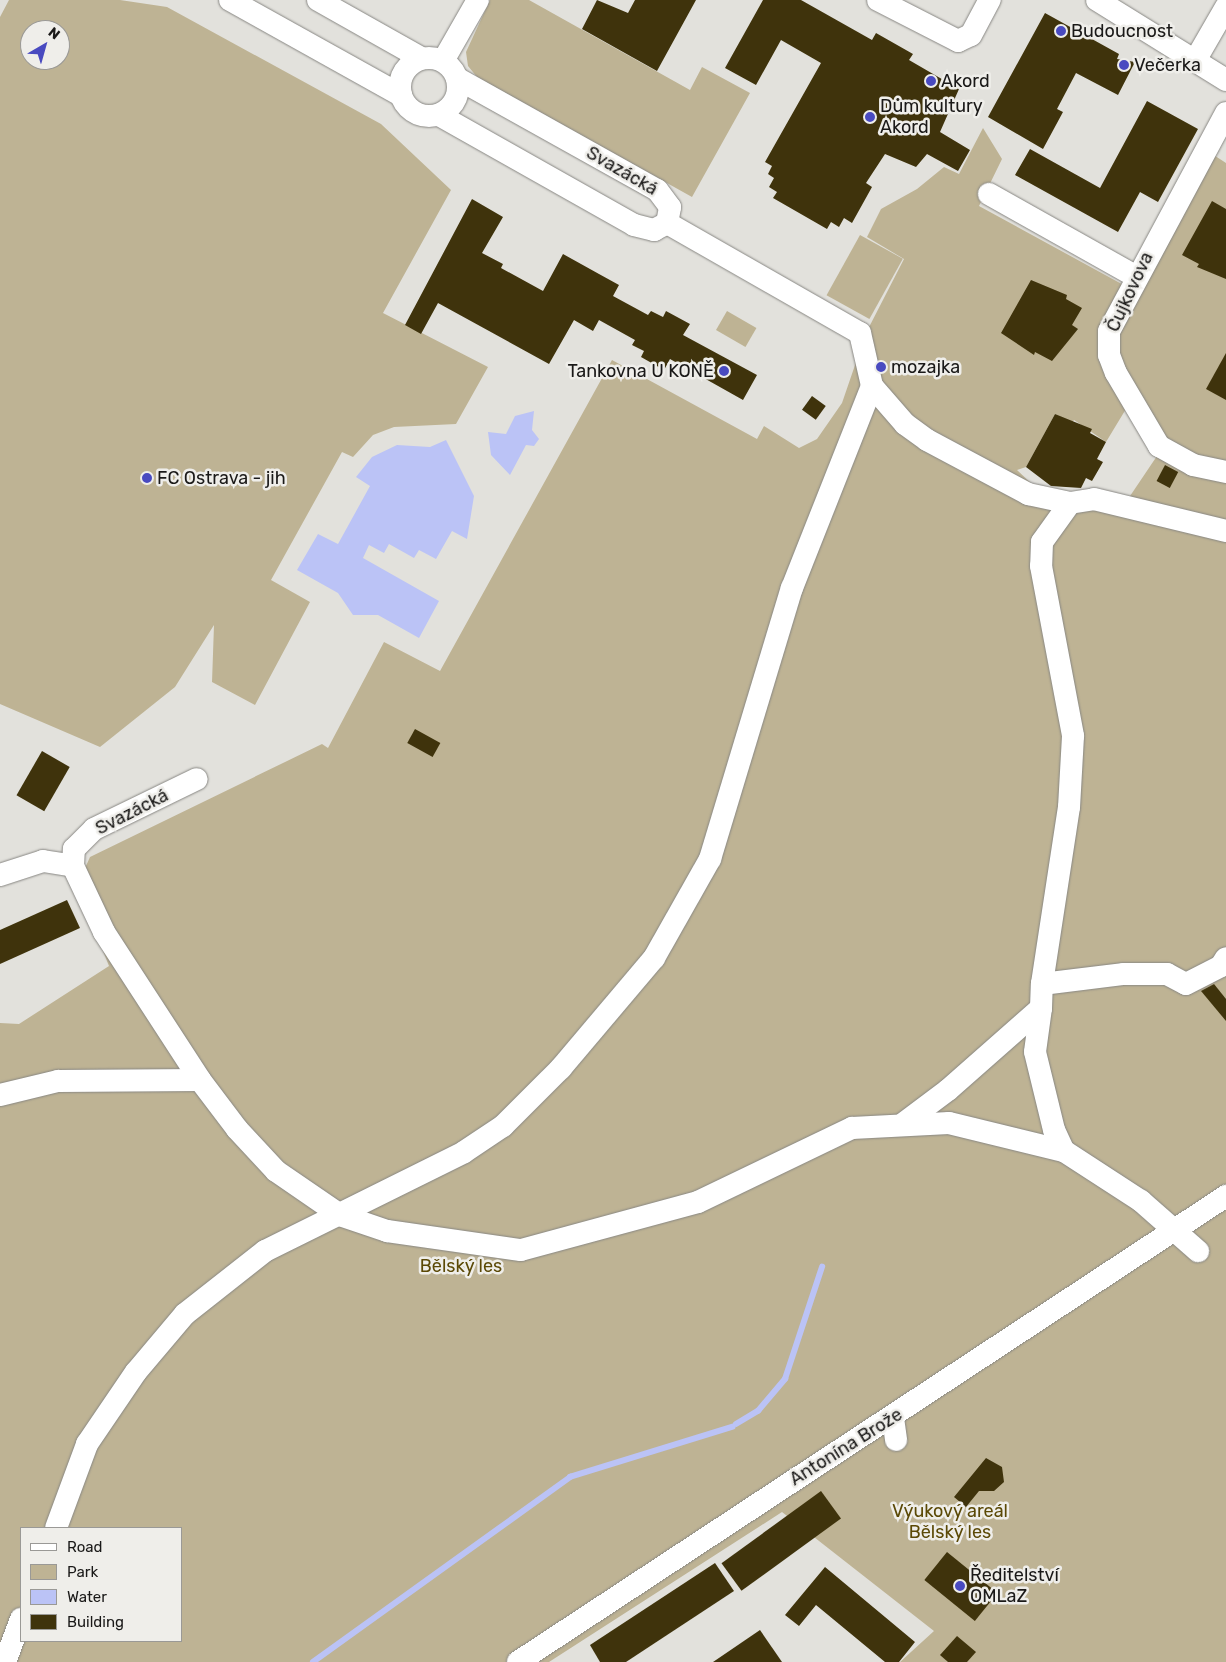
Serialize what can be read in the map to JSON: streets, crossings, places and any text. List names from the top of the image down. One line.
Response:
{"streets":{"street":["Svazácká","Čujkovova","Antonína Brože"]},"parks":["Bělský les","Výukový areál Bělský les"],"places":["Budoucnost","Večerka","Akord","Dům kultury Akord","mozajka","Tankovna U KONĚ","FC Ostrava - jih","Ředitelství OMLaZ"],"legend":["Road","Park","Water","Building"],"north":"top right"}
